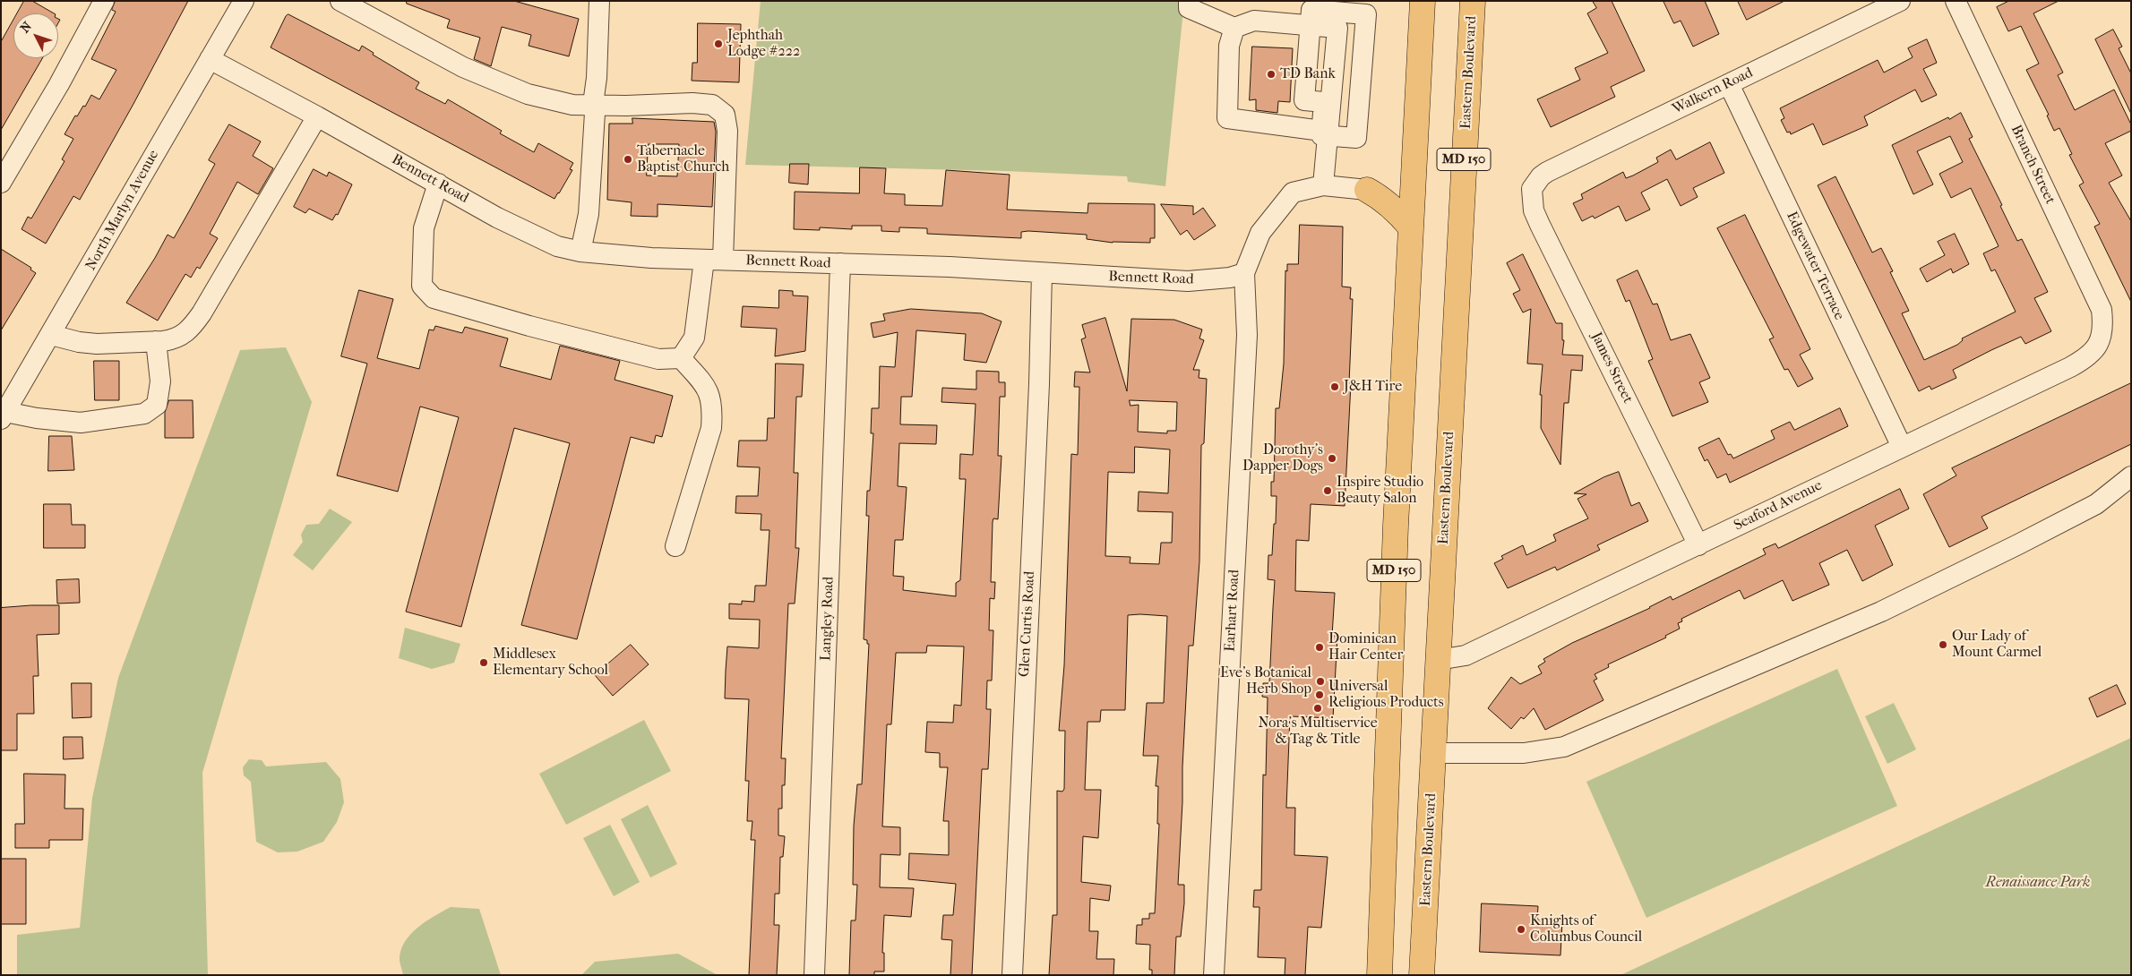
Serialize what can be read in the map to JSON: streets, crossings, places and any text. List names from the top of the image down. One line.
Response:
{"streets":{"main road":["Eastern Boulevard","MD 150"],"street":["Walkern Road","Branch Street","Bennett Road","North Marlyn Avenue","Edgewater Terrace","James Street","Seaford Avenue","Earhart Road","Langley Road","Glen Curtis Road"]},"crossings":[["Eastern Boulevard","Seaford Avenue"],["Walkern Road","Edgewater Terrace"],["Walkern Road","James Street"],["Branch Street","Seaford Avenue"],["Bennett Road","North Marlyn Avenue"],["Bennett Road","Earhart Road"],["Bennett Road","Langley Road"],["Bennett Road","Glen Curtis Road"],["Edgewater Terrace","Seaford Avenue"],["James Street","Seaford Avenue"]],"parks":["Renaissance Park"],"places":["Jephthah Lodge #222","TD Bank","Tabernacle Baptist Church","J&H Tire","Dorothy’s Dapper Dogs","Inspire Studio Beauty Salon","Our Lady of Mount Carmel","Dominican Hair Center","Middlesex Elementary School","Eve’s Botanical Herb Shop","Universal Religious Products","Nora’s Multiservice & Tag & Title","Knights of Columbus Council"],"north":"top left"}
